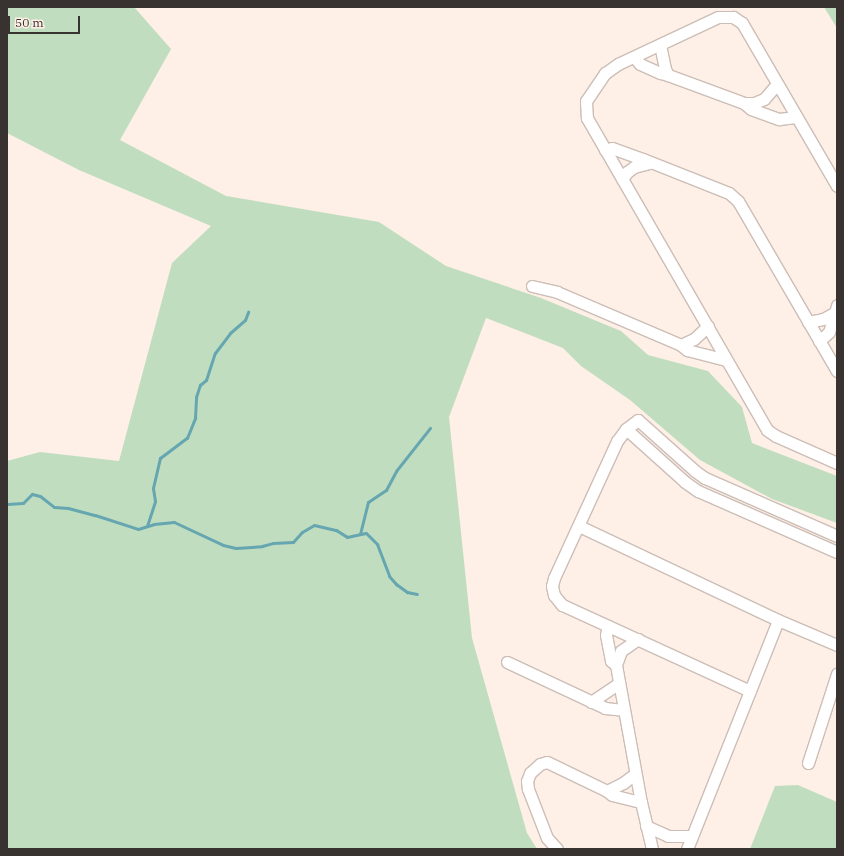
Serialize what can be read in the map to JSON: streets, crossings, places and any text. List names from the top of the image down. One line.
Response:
{"scale_bar":"50 m"}
